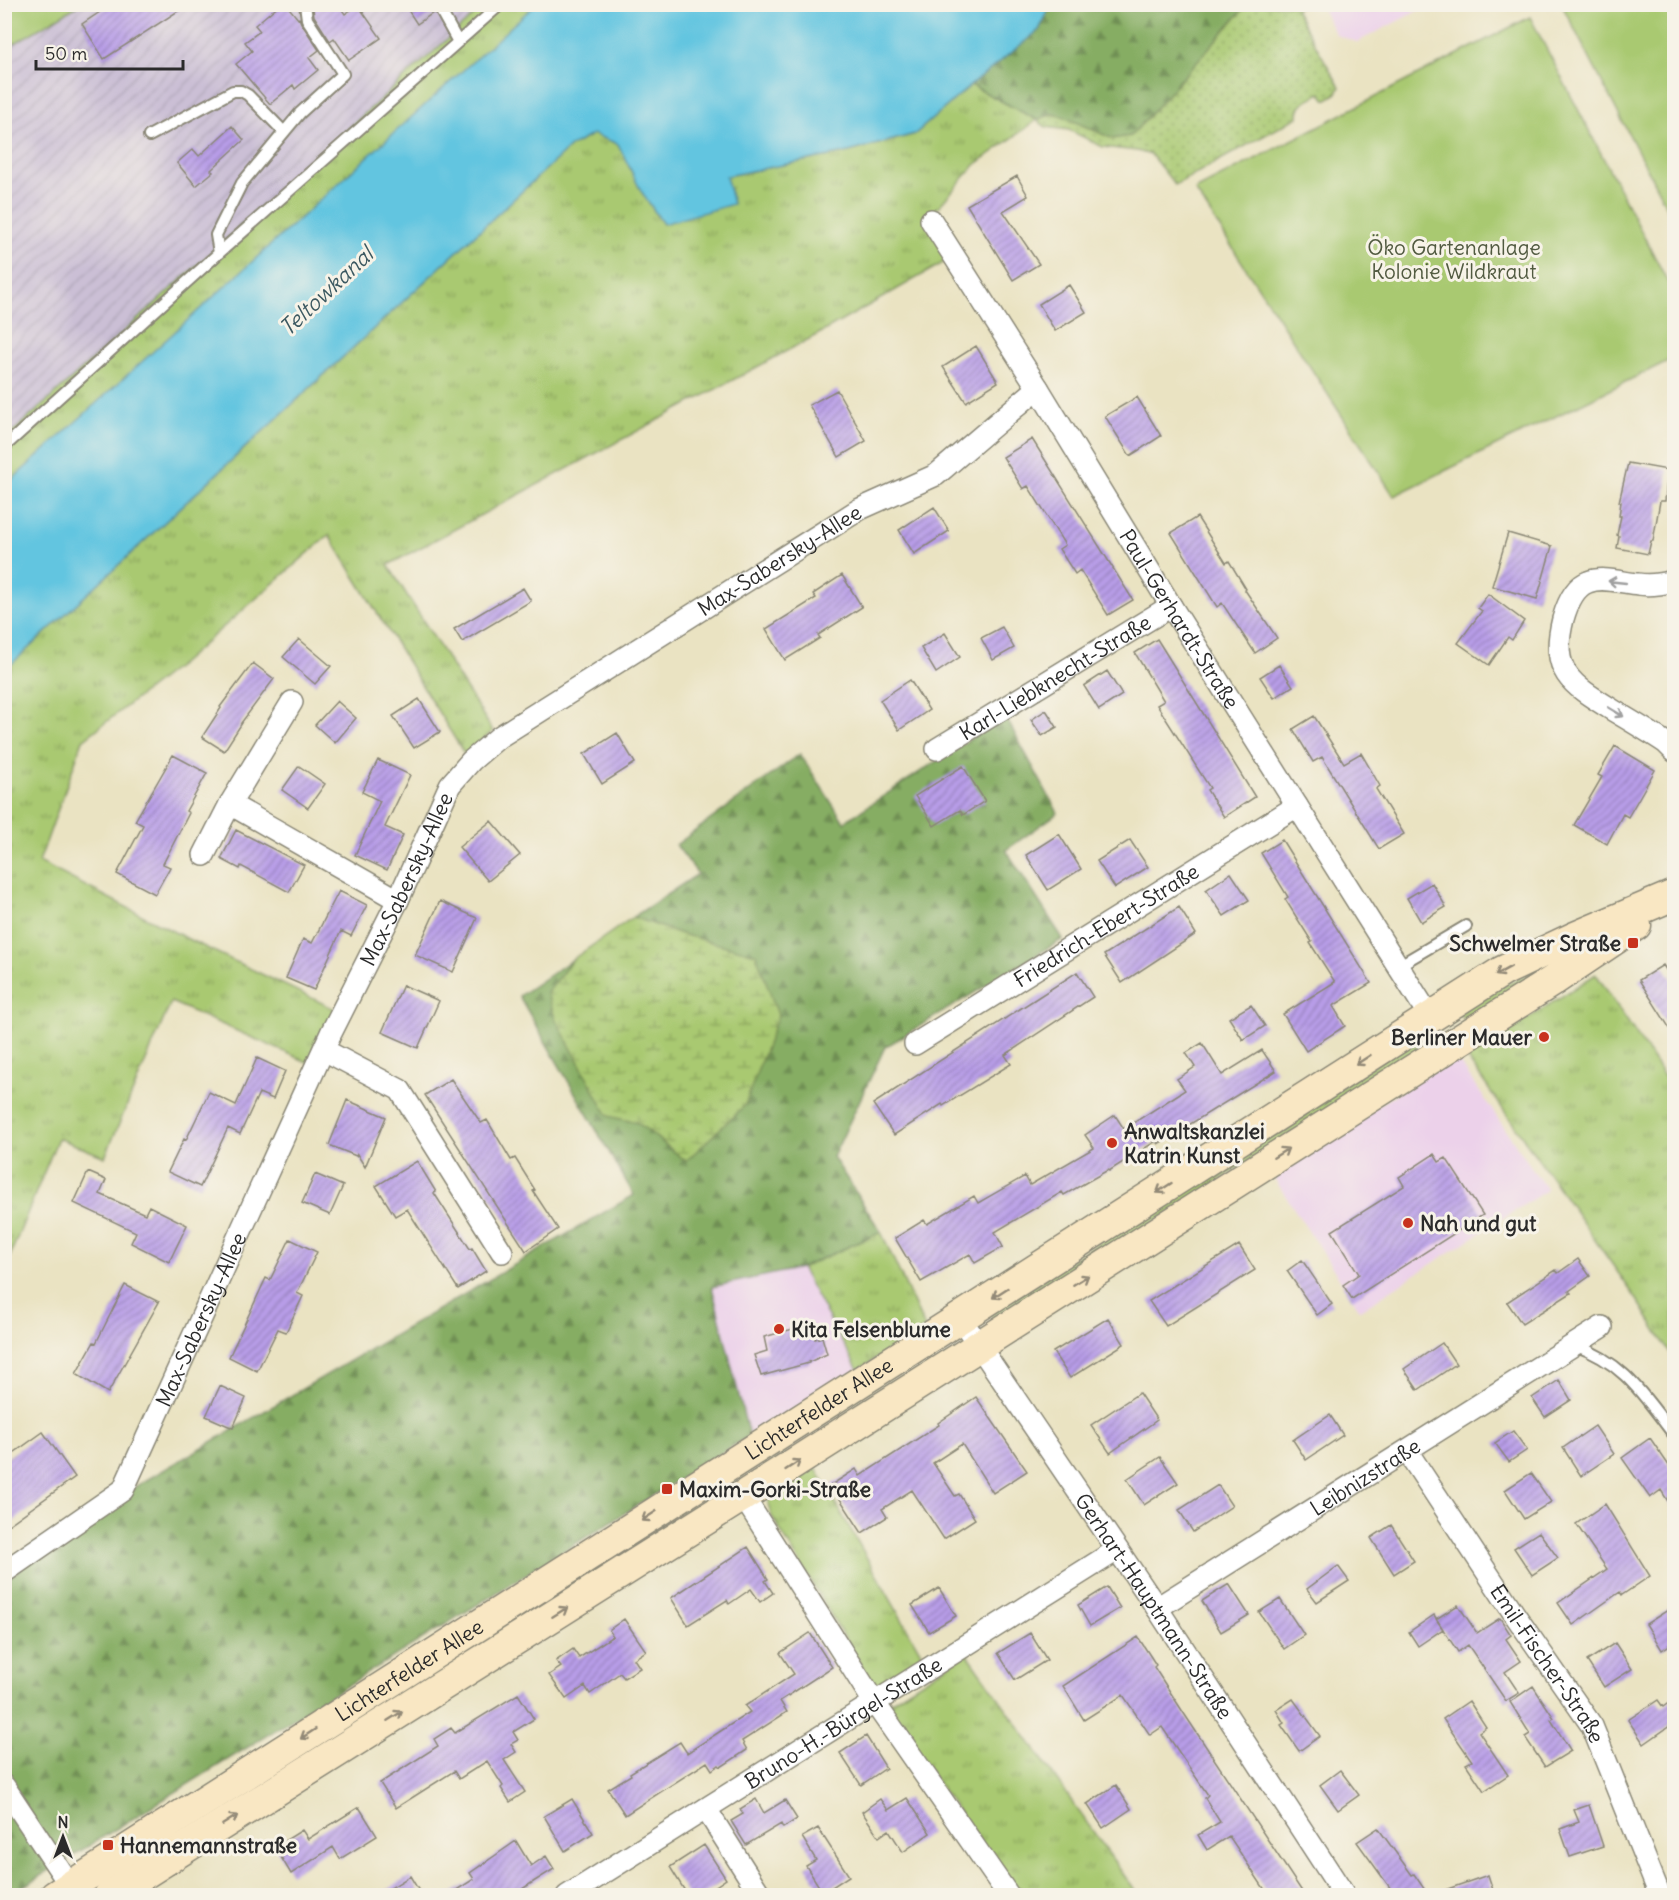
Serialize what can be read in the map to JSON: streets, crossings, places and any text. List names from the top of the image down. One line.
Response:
{"streets":{"main road":["Lichterfelder Allee"],"street":["Max-Sabersky-Allee","Paul-Gerhardt-Straße","Karl-Liebknecht-Straße","Friedrich-Ebert-Straße","Leibnizstraße","Gerhart-Hauptmann-Straße","Emil-Fischer-Straße","Bruno-H.-Bürgel-Straße"]},"crossings":[["Max-Sabersky-Allee","Paul-Gerhardt-Straße"],["Paul-Gerhardt-Straße","Karl-Liebknecht-Straße"],["Paul-Gerhardt-Straße","Friedrich-Ebert-Straße"],["Paul-Gerhardt-Straße","Lichterfelder Allee"],["Lichterfelder Allee","Gerhart-Hauptmann-Straße"],["Leibnizstraße","Gerhart-Hauptmann-Straße"],["Leibnizstraße","Emil-Fischer-Straße"],["Gerhart-Hauptmann-Straße","Bruno-H.-Bürgel-Straße"]],"water":["Teltowkanal"],"parks":["Öko Gartenanlage Kolonie Wildkraut"],"places":{"transit":["Schwelmer Straße","Maxim-Gorki-Straße","Hannemannstraße"],"other":["Berliner Mauer","Anwaltskanzlei Katrin Kunst","Nah und gut","Kita Felsenblume"]},"scale_bar":"50 m","north":"top"}
